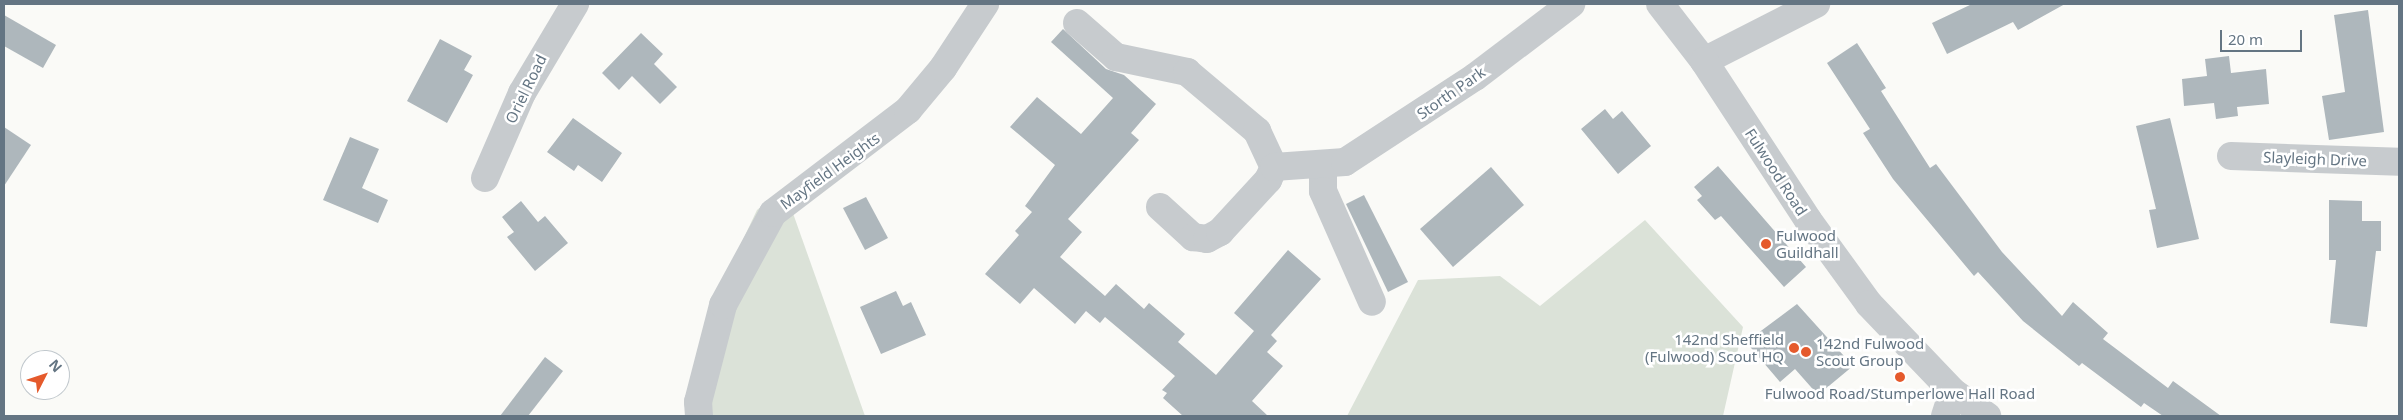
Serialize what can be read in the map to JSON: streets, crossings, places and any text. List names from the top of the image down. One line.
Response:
{"streets":{"street":["Oriel Road","Storth Park","Slayleigh Drive","Mayfield Heights","Fulwood Road"]},"places":["Fulwood Guildhall","142nd Sheffield (Fulwood) Scout HQ","142nd Fulwood Scout Group","Fulwood Road/Stumperlowe Hall Road"],"scale_bar":"20 m","north":"top right"}
